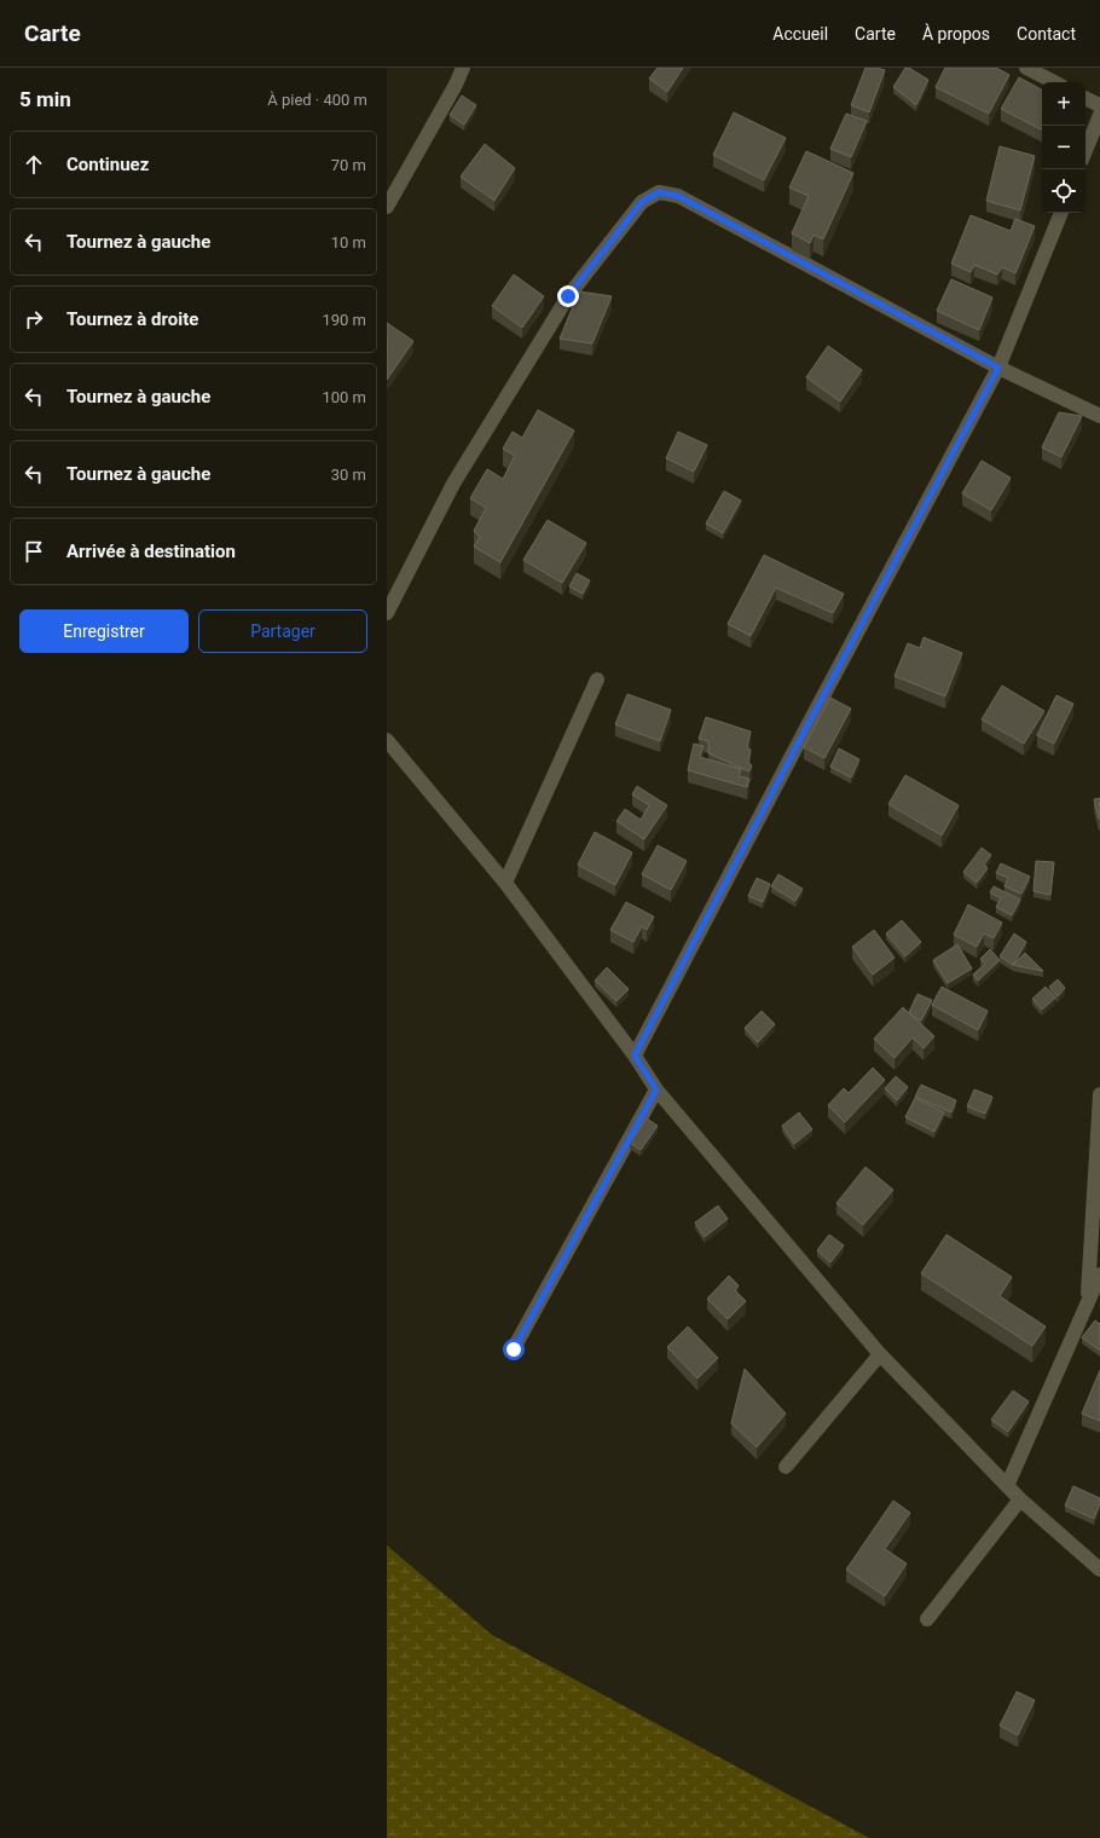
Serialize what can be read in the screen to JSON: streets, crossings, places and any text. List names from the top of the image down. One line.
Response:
{"page":{"header":"Carte","nav":["Accueil","Carte","À propos","Contact"],"heading":["5 min","À pied · 400 m"],"map_buttons":["+","−"],"list":[["Continuez","70 m"],["Tournez à gauche","10 m"],["Tournez à droite","190 m"],["Tournez à gauche","100 m"],["Tournez à gauche","30 m"],"Arrivée à destination"],"buttons":["Enregistrer","Partager"]}}
